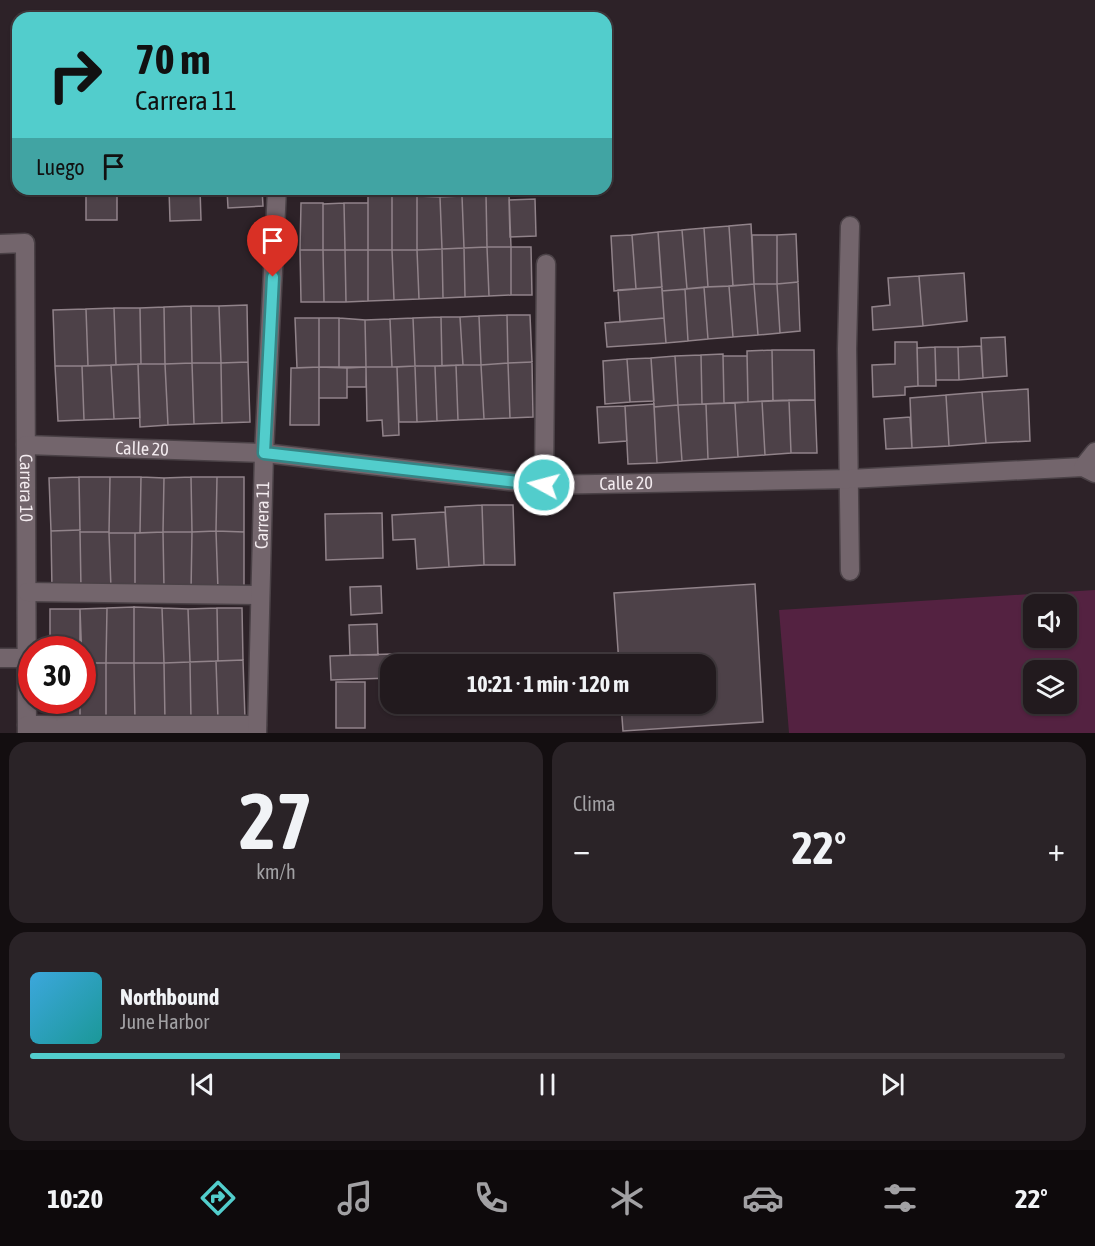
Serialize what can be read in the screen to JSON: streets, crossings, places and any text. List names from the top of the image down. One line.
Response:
{"streets":{"street":["Calle 20","Carrera 10","Carrera 11"]},"crossings":[["Calle 20","Carrera 10"],["Calle 20","Carrera 11"]],"page":{"turn":["70 m","Carrera 11"],"then":"Luego","limit":"30","trip":"10:21 · 1 min · 120 m","tile":[["27","km/h"],"Clima"],"heat":["−","22°","+"],"song":["Northbound","June Harbor"],"tabs":["10:20","22°"]}}
